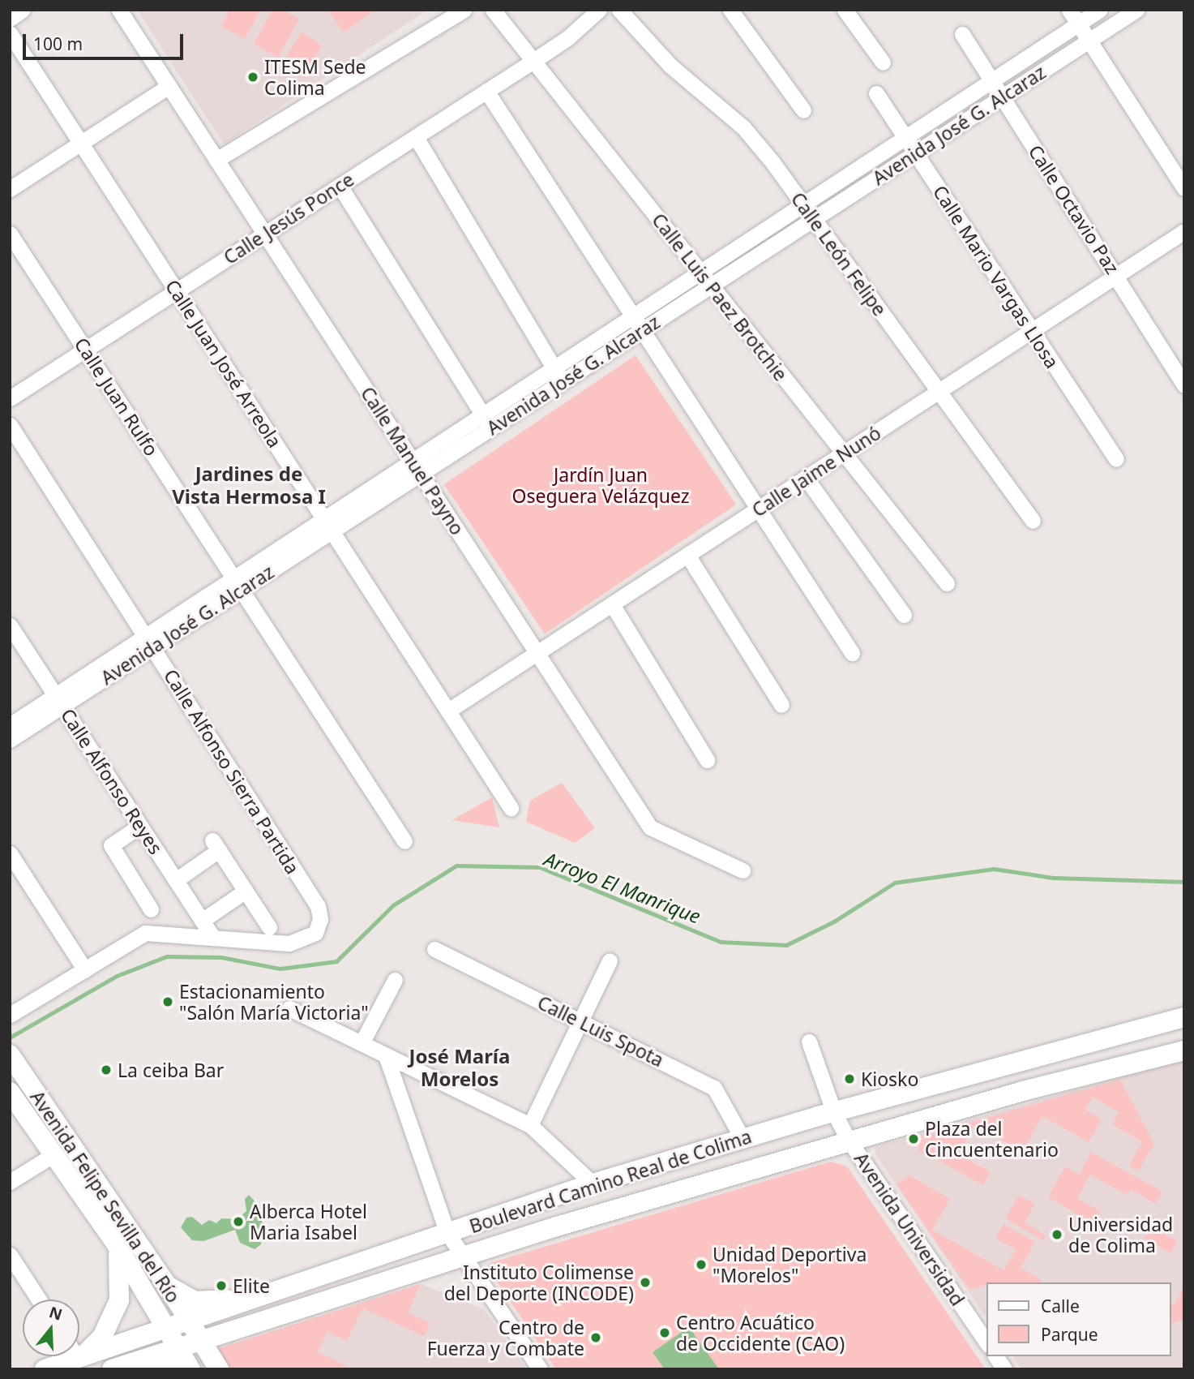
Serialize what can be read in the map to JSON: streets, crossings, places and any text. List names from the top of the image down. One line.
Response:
{"streets":{"main road":["Boulevard Camino Real de Colima","Avenida Felipe Sevilla del Río"],"street":["Avenida José G. Alcaraz","Calle Octavio Paz","Calle Jesús Ponce","Calle León Felipe","Calle Mario Vargas Llosa","Calle Luis Paez Brotchie","Calle Juan José Arreola","Calle Juan Rulfo","Calle Manuel Payno","Calle Jaime Nunó","Calle Alfonso Sierra Partida","Calle Alfonso Reyes","Calle Luis Spota","Avenida Universidad"]},"crossings":[["Avenida José G. Alcaraz","Calle Octavio Paz"],["Avenida José G. Alcaraz","Calle León Felipe"],["Avenida José G. Alcaraz","Calle Mario Vargas Llosa"],["Avenida José G. Alcaraz","Calle Luis Paez Brotchie"],["Avenida José G. Alcaraz","Calle Juan José Arreola"],["Avenida José G. Alcaraz","Calle Juan Rulfo"],["Avenida José G. Alcaraz","Calle Manuel Payno"],["Avenida José G. Alcaraz","Calle Alfonso Sierra Partida"],["Avenida José G. Alcaraz","Calle Alfonso Reyes"],["Calle Octavio Paz","Calle Jaime Nunó"],["Calle Jesús Ponce","Calle Luis Paez Brotchie"],["Calle Jesús Ponce","Calle Juan José Arreola"],["Calle Jesús Ponce","Calle Juan Rulfo"],["Calle Jesús Ponce","Calle Manuel Payno"],["Calle León Felipe","Calle Jaime Nunó"],["Calle Mario Vargas Llosa","Calle Jaime Nunó"],["Calle Luis Paez Brotchie","Calle Jaime Nunó"],["Calle Juan José Arreola","Calle Jaime Nunó"],["Calle Manuel Payno","Calle Jaime Nunó"],["Calle Alfonso Sierra Partida","Calle Alfonso Reyes"],["Calle Luis Spota","Boulevard Camino Real de Colima"],["Boulevard Camino Real de Colima","Avenida Felipe Sevilla del Río"],["Boulevard Camino Real de Colima","Avenida Universidad"]],"districts":["Jardines de Vista Hermosa I","José María Morelos"],"water":["Arroyo El Manrique"],"parks":["Jardín Juan Oseguera Velázquez"],"places":["ITESM Sede Colima","Estacionamiento \"Salón María Victoria\"","La ceiba Bar","Kiosko","Plaza del Cincuentenario","Alberca Hotel Maria Isabel","Universidad de Colima","Unidad Deportiva \"Morelos\"","Instituto Colimense del Deporte (INCODE)","Elite","Centro Acuático de Occidente (CAO)","Centro de Fuerza y Combate"],"legend":["Calle","Parque"],"scale_bar":"100 m","north":"top"}
